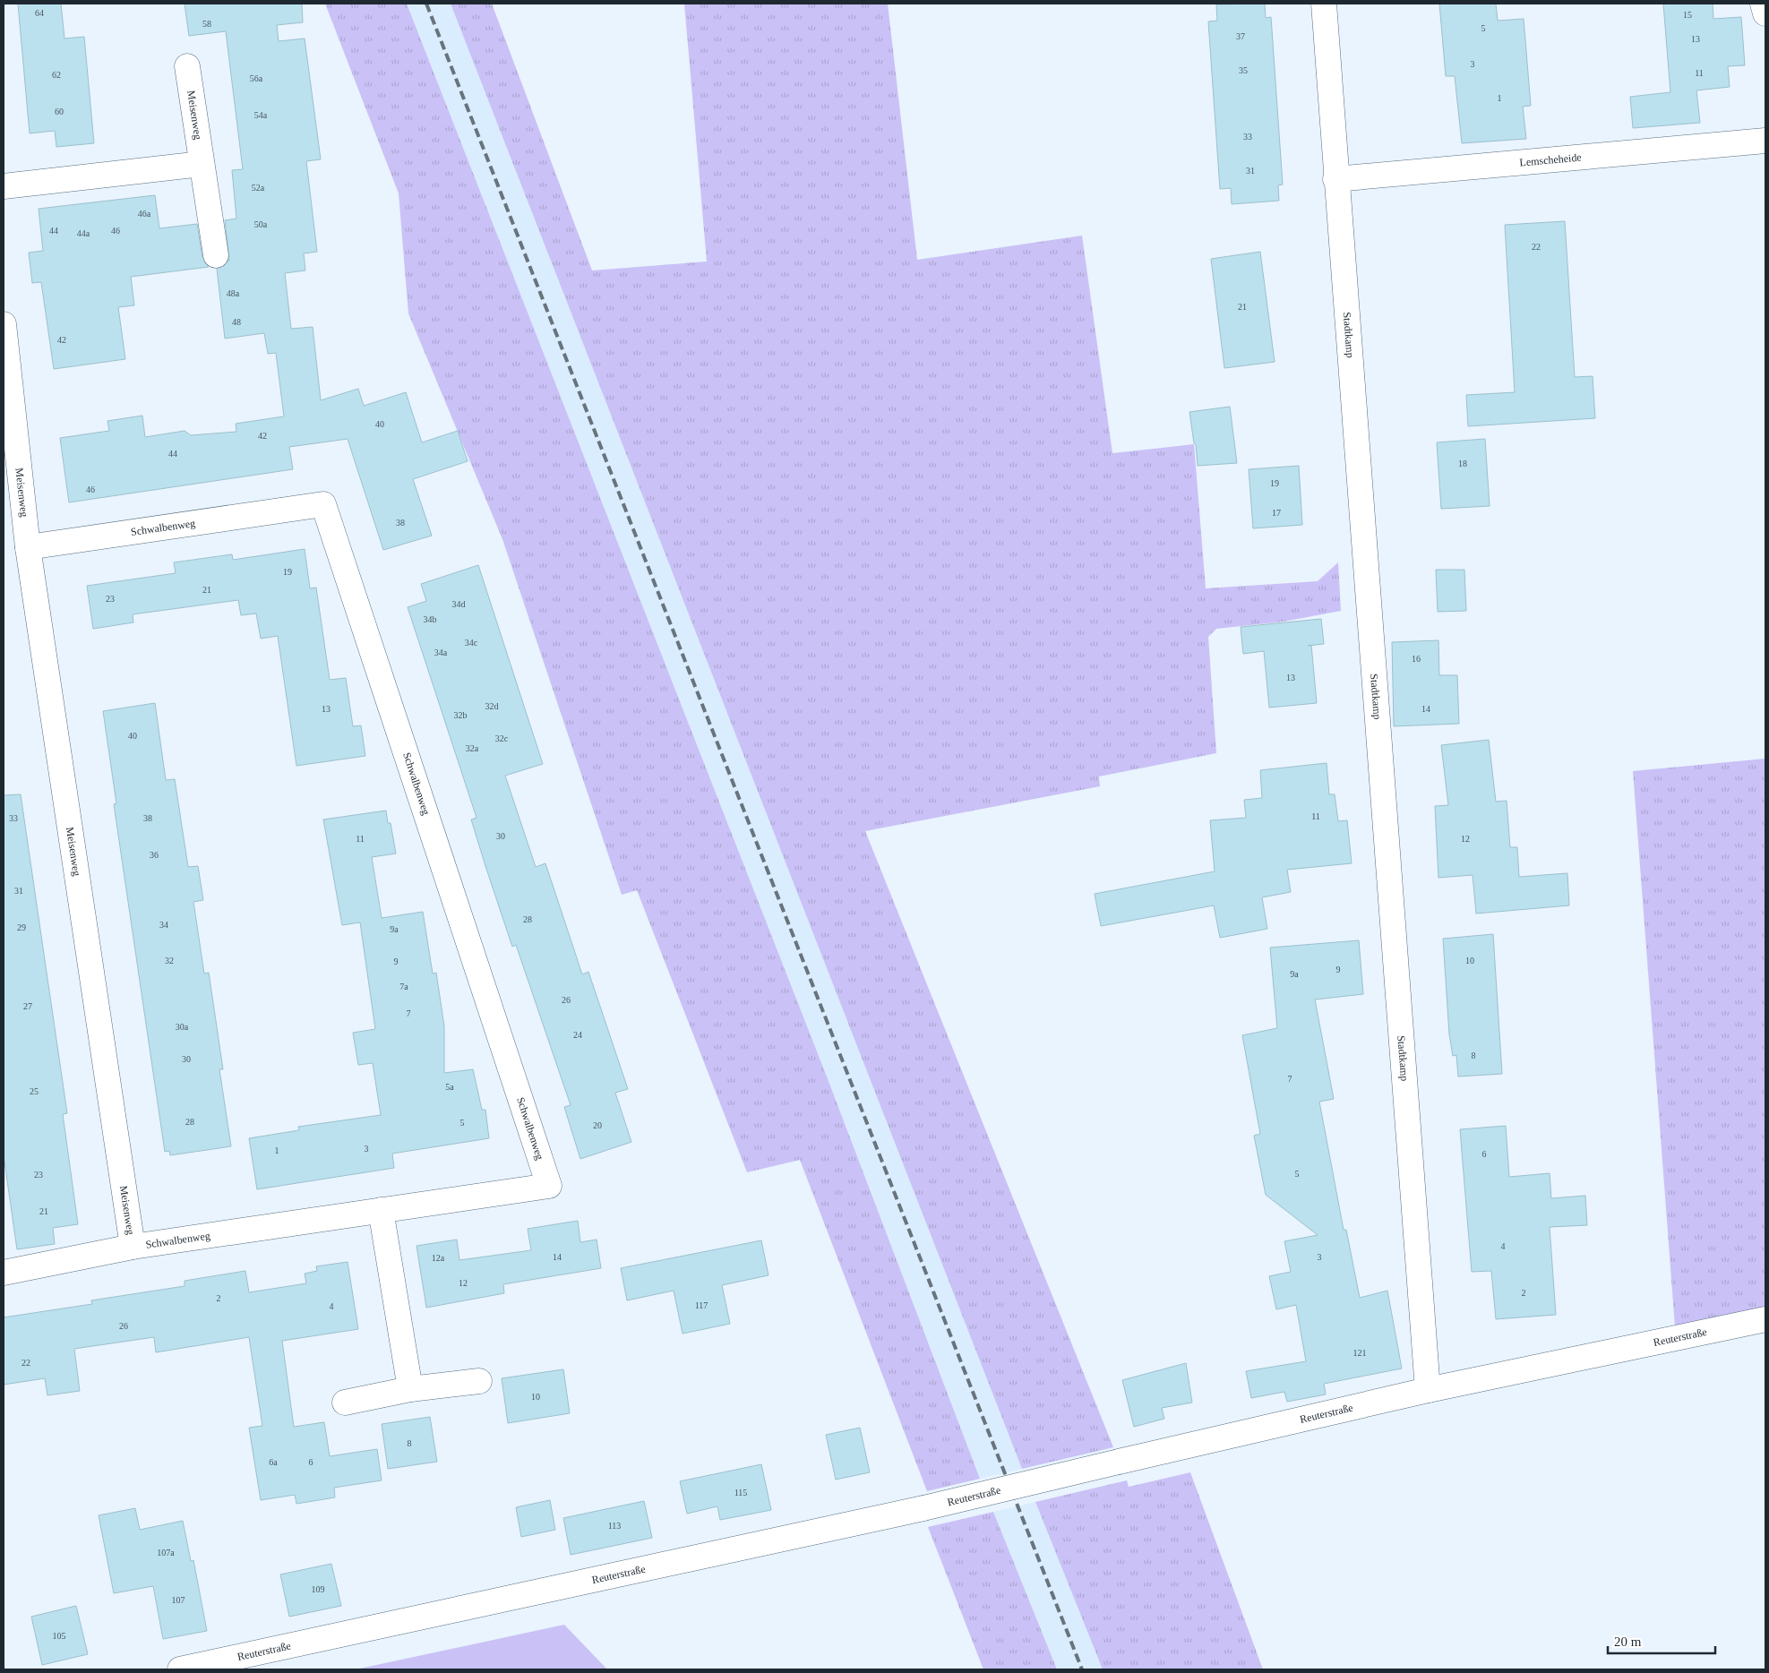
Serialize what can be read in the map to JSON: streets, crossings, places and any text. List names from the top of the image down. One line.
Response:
{"streets":{"street":["Meisenweg","Lemscheheide","Stadtkamp","Schwalbenweg","Reuterstraße"]},"crossings":[["Meisenweg","Schwalbenweg"],["Lemscheheide","Stadtkamp"],["Stadtkamp","Reuterstraße"]],"house_numbers":["64","15","58","5","37","13","3","35","11","62","56a","1","60","54a","33","31","52a","46a","50a","44","46","44a","22","48a","21","48","42","40","42","44","18","19","46","17","38","19","21","23","34d","34b","34c","34a","16","13","32d","13","14","32b","40","32c","32a","11","33","38","30","11","12","36","31","28","34","29","9a","32","10","9","9","9a","7a","26","27","7","30a","24","8","30","7","5a","25","28","5","20","3","1","6","5","23","21","4","14","3","12a","12","2","2","117","4","26","121","22","10","8","6a","6","115","113","107a","109","107","105"],"scale_bar":"20 m"}
